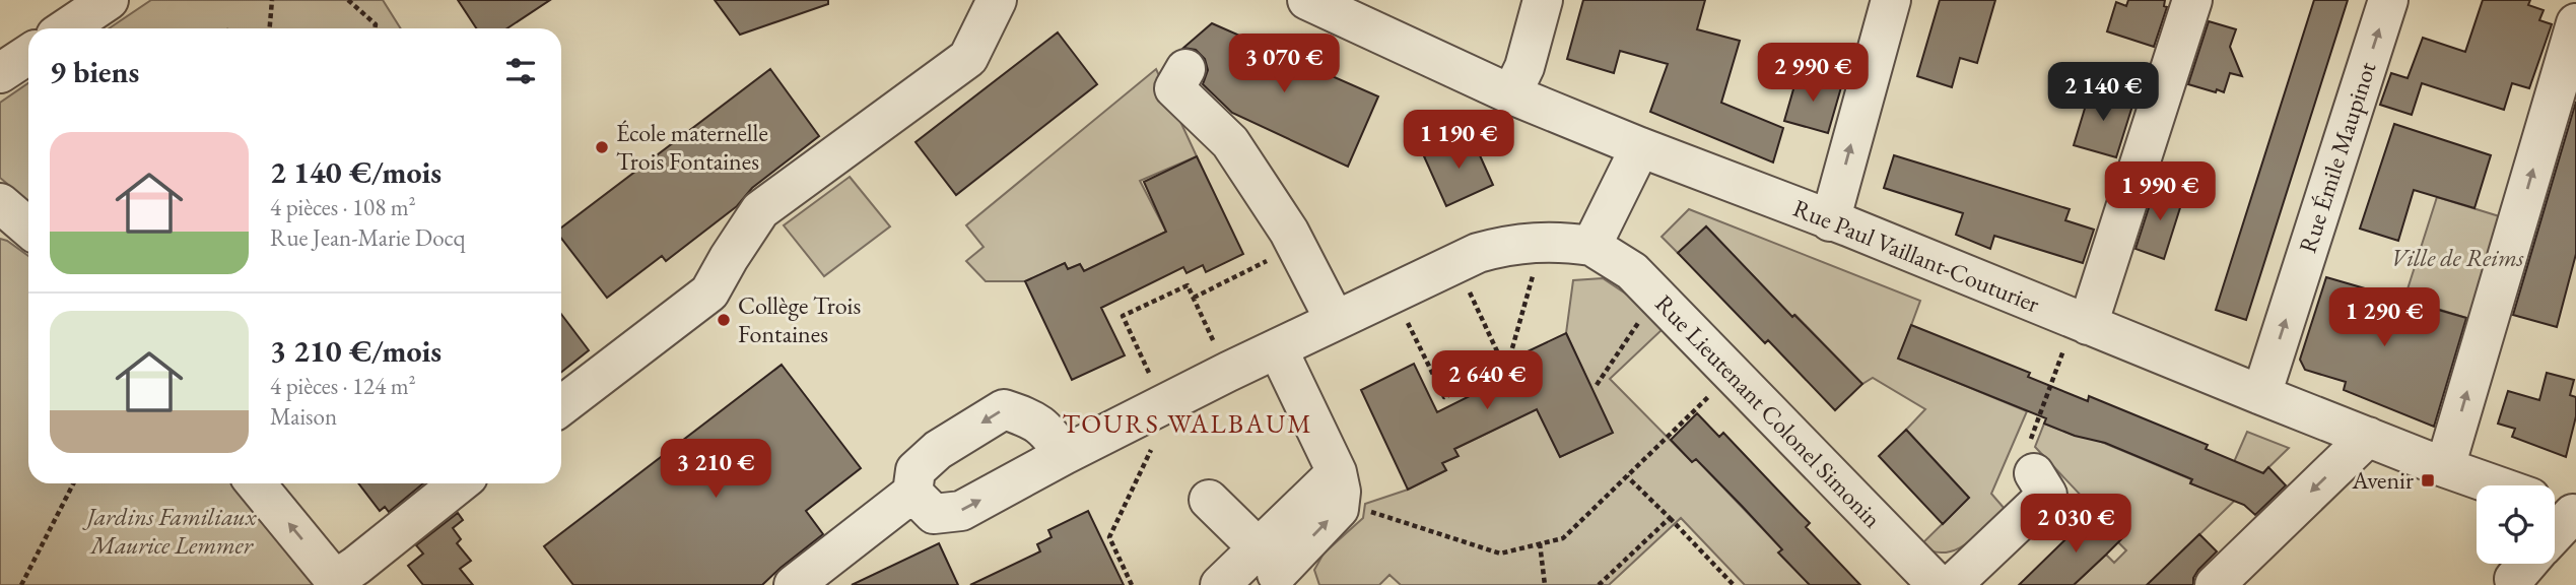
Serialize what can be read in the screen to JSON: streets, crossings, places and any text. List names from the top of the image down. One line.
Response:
{"streets":{"street":["Rue Émile Maupinot","Rue Paul Vaillant-Couturier","Rue Lieutenant Colonel Simonin"]},"crossings":[["Rue Émile Maupinot","Rue Paul Vaillant-Couturier"]],"districts":["TOURS WALBAUM"],"parks":["Ville de Reims","Jardins Familiaux Maurice Lemmer"],"places":{"other":["École maternelle Trois Fontaines","Collège Trois Fontaines"],"transit":["Avenir"]},"page":{"heading":"9 biens","price":["3 070 €","2 990 €","2 140 €","1 190 €","1 990 €","1 290 €","2 640 €","3 210 €","2 030 €"],"list":[{"name":"2 140 €/mois","note":"4 pièces · 108 m² · Rue Jean-Marie Docq"},{"name":"3 210 €/mois","note":"4 pièces · 124 m² · Maison"}]}}
